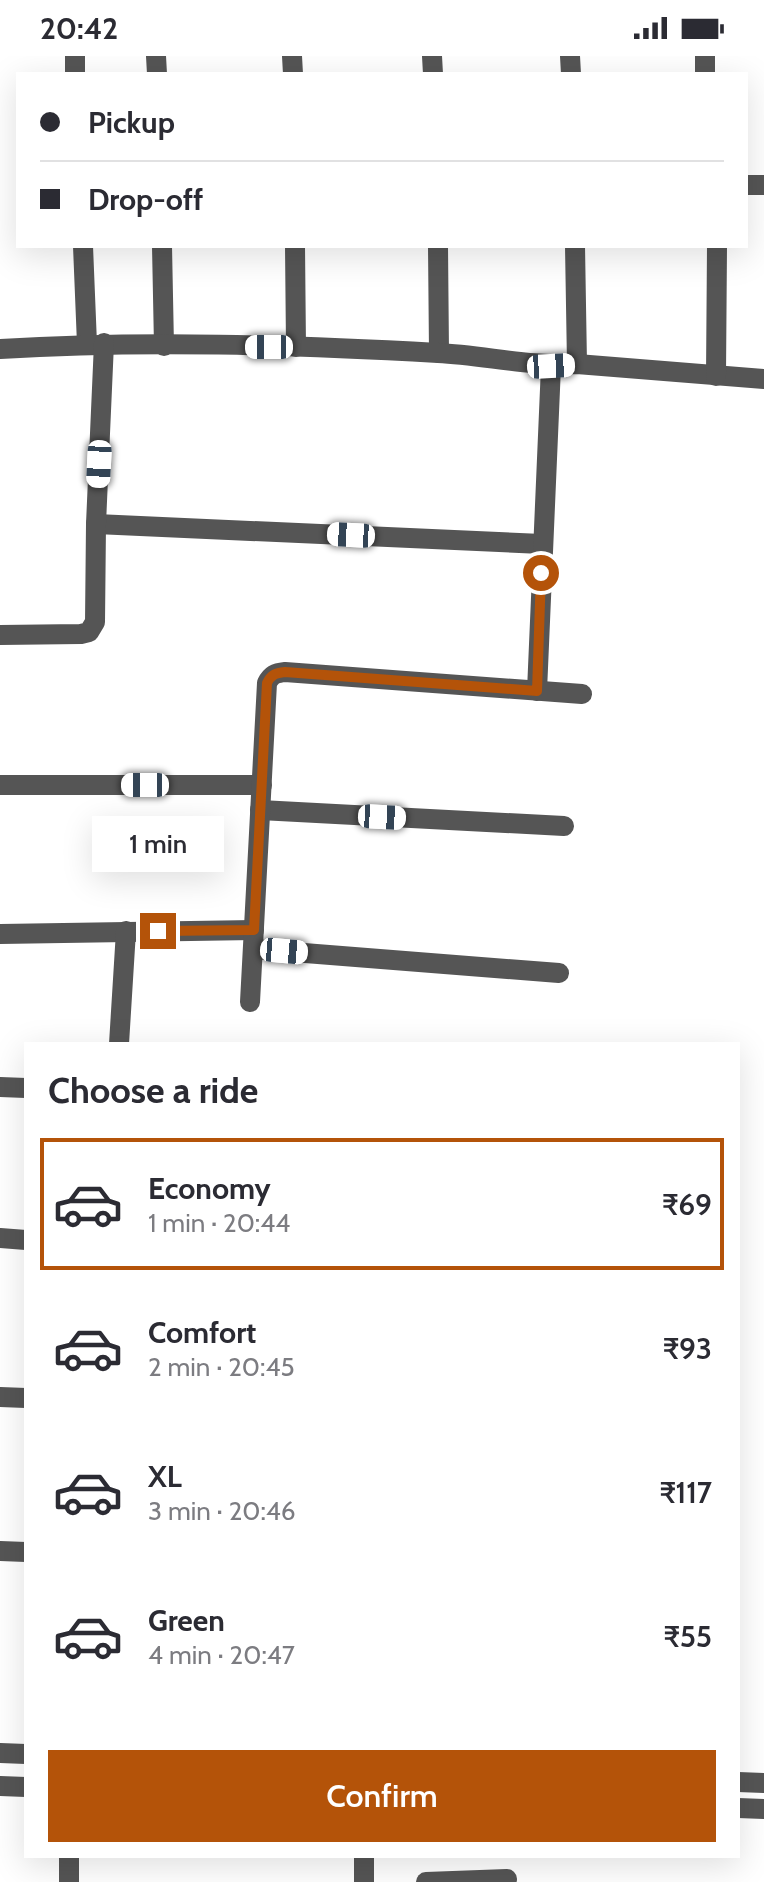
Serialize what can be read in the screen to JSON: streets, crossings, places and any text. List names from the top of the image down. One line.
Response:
{"page":{"status":"20:42","banner":["Pickup","Drop-off"],"bubble":"1 min","heading":"Choose a ride","list":[{"name":"Economy","note":"1 min · 20:44","value":"₹69"},{"name":"Comfort","note":"2 min · 20:45","value":"₹93"},{"name":"XL","note":"3 min · 20:46","value":"₹117"},{"name":"Green","note":"4 min · 20:47","value":"₹55"}],"buttons":"Confirm"}}
